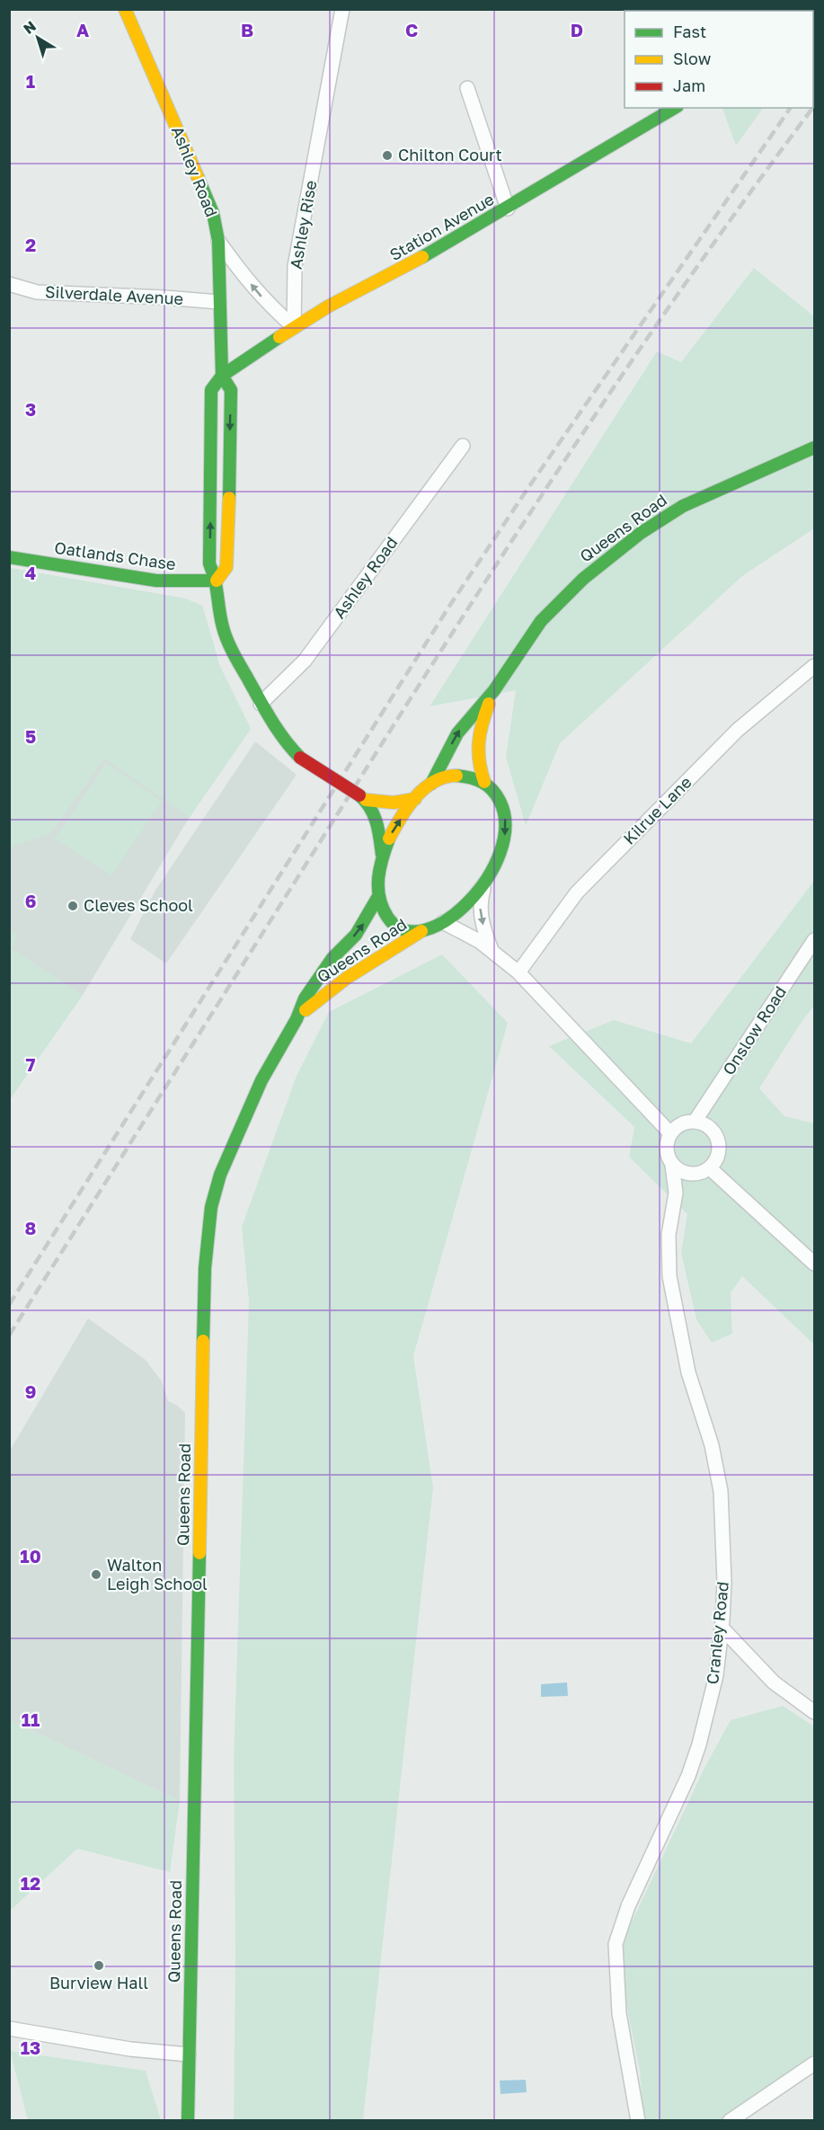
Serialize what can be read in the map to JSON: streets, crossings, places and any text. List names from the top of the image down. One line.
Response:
{"streets":{"main road":["Ashley Road","Station Avenue","Queens Road","Oatlands Chase"],"street":["Ashley Rise","Silverdale Avenue","Kilrue Lane","Onslow Road","Cranley Road"]},"crossings":[["Ashley Road","Station Avenue"],["Ashley Road","Silverdale Avenue"],["Ashley Road","Oatlands Chase"],["Ashley Rise","Station Avenue"],["Onslow Road","Cranley Road"]],"places":["Chilton Court","Cleves School","Walton Leigh School","Burview Hall"],"legend":["Fast","Slow","Jam"],"north":"top left","grid":{"columns":["A","B","C","D"],"rows":["1","2","3","4","5","6","7","8","9","10","11","12","13"]}}
